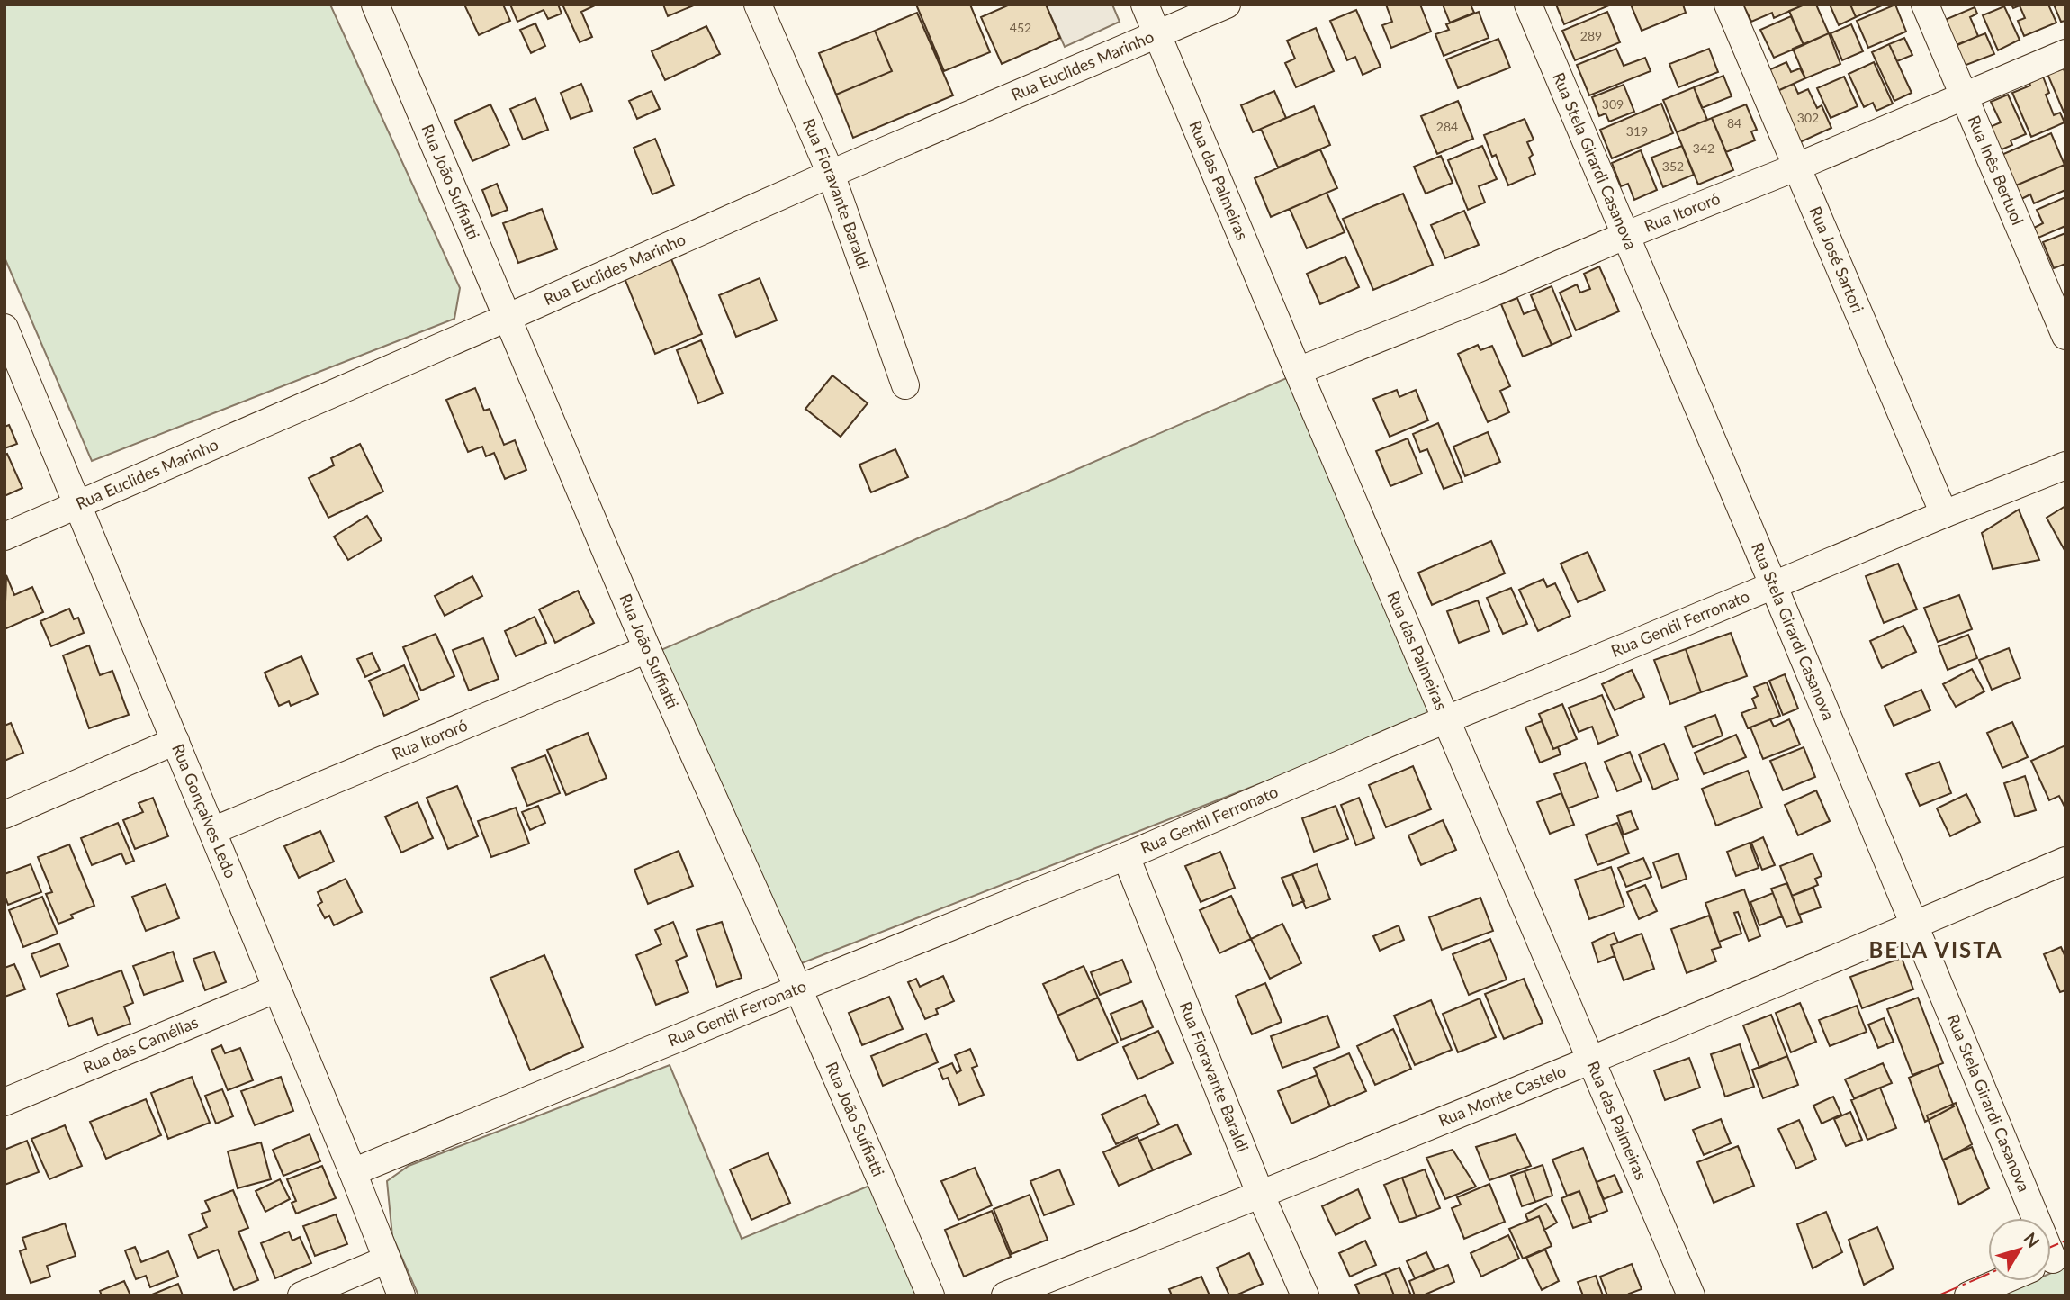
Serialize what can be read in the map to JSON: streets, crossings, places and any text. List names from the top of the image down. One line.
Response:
{"streets":{"street":["Rua Euclides Marinho","Rua Stela Girardi Casanova","Rua Inês Bertuol","Rua das Palmeiras","Rua João Suffiatti","Rua Fioravante Baraldi","Rua Itororó","Rua José Sartori","Rua Gentil Ferronato","Rua Gonçalves Ledo","Rua das Camélias","Rua Monte Castelo"]},"crossings":[["Rua Euclides Marinho","Rua das Palmeiras"],["Rua Euclides Marinho","Rua João Suffiatti"],["Rua Euclides Marinho","Rua Fioravante Baraldi"],["Rua Euclides Marinho","Rua Gonçalves Ledo"],["Rua Stela Girardi Casanova","Rua Itororó"],["Rua Stela Girardi Casanova","Rua Gentil Ferronato"],["Rua Stela Girardi Casanova","Rua Monte Castelo"],["Rua Inês Bertuol","Rua Itororó"],["Rua das Palmeiras","Rua Itororó"],["Rua das Palmeiras","Rua Gentil Ferronato"],["Rua das Palmeiras","Rua Monte Castelo"],["Rua João Suffiatti","Rua Itororó"],["Rua João Suffiatti","Rua Gentil Ferronato"],["Rua Fioravante Baraldi","Rua Gentil Ferronato"],["Rua Fioravante Baraldi","Rua Monte Castelo"],["Rua Itororó","Rua José Sartori"],["Rua Itororó","Rua Gonçalves Ledo"],["Rua José Sartori","Rua Gentil Ferronato"],["Rua Gentil Ferronato","Rua Gonçalves Ledo"],["Rua Gonçalves Ledo","Rua das Camélias"]],"districts":["BELA VISTA"],"house_numbers":["452","289","309","302","84","284","319","342","352"],"north":"top right"}
